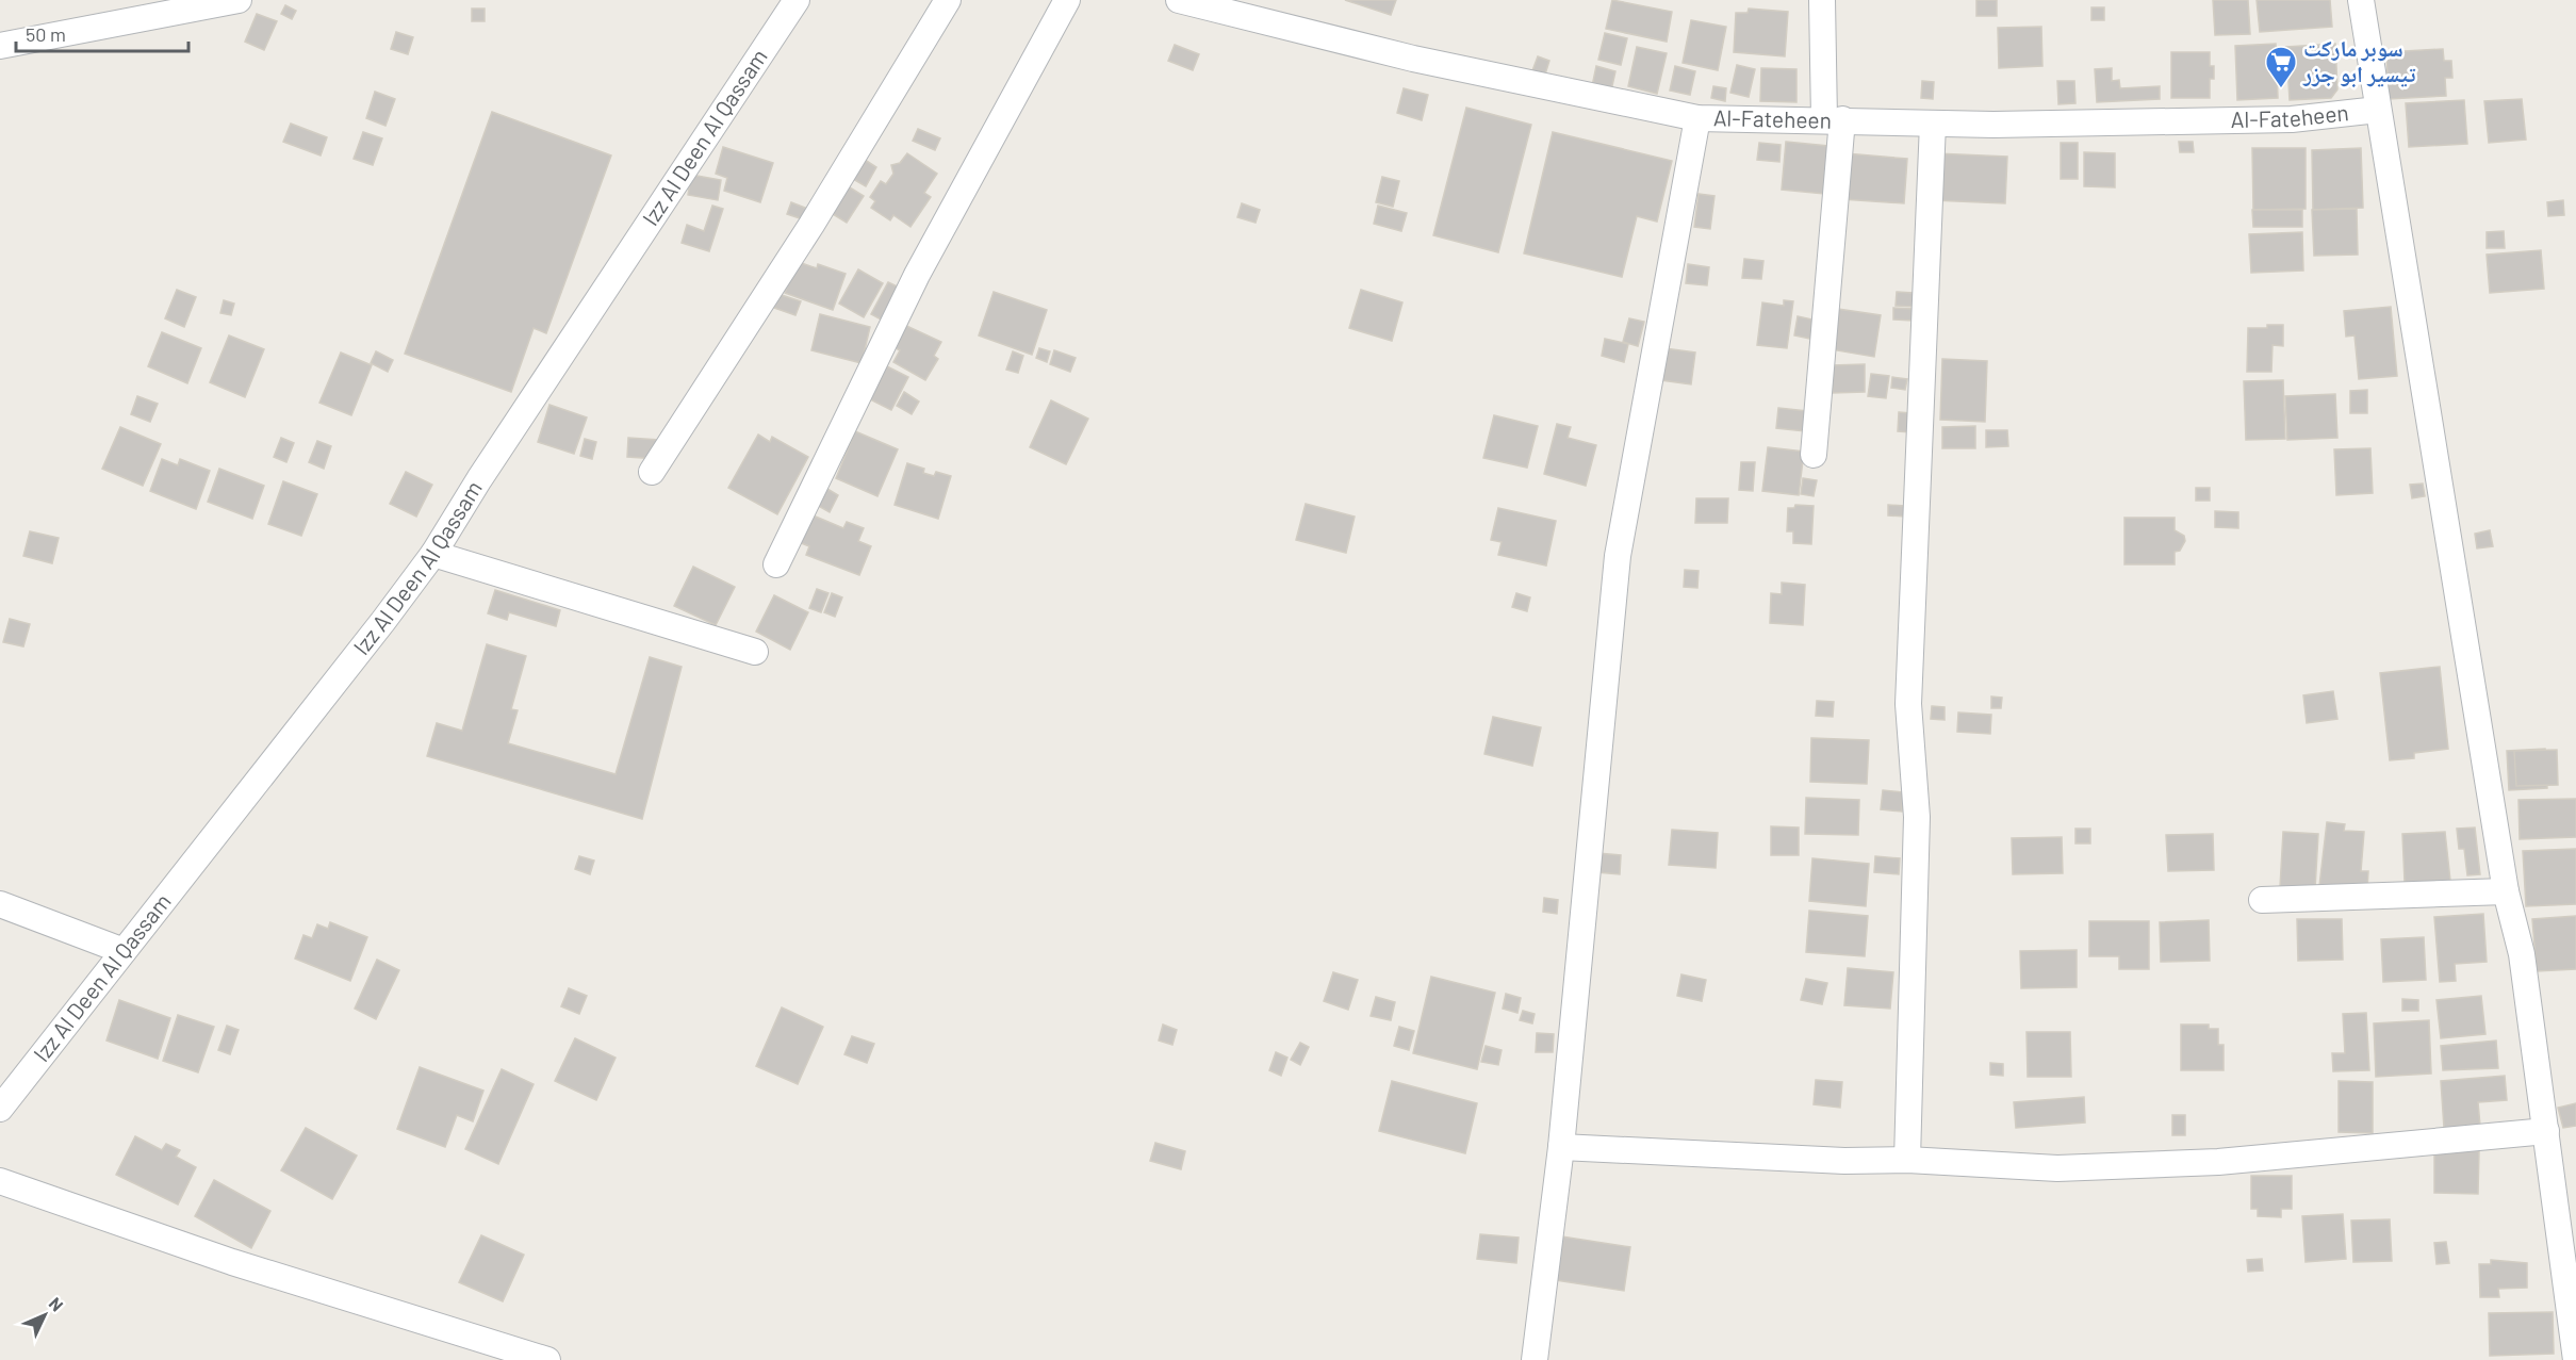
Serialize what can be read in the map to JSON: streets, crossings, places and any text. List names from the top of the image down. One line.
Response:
{"streets":{"street":["Al-Fateheen","Izz Al Deen Al Qassam"]},"places":{"supermarket":["سوبر ماركت تيسير ابو جزر"]},"scale_bar":"50 m","north":"top right"}
